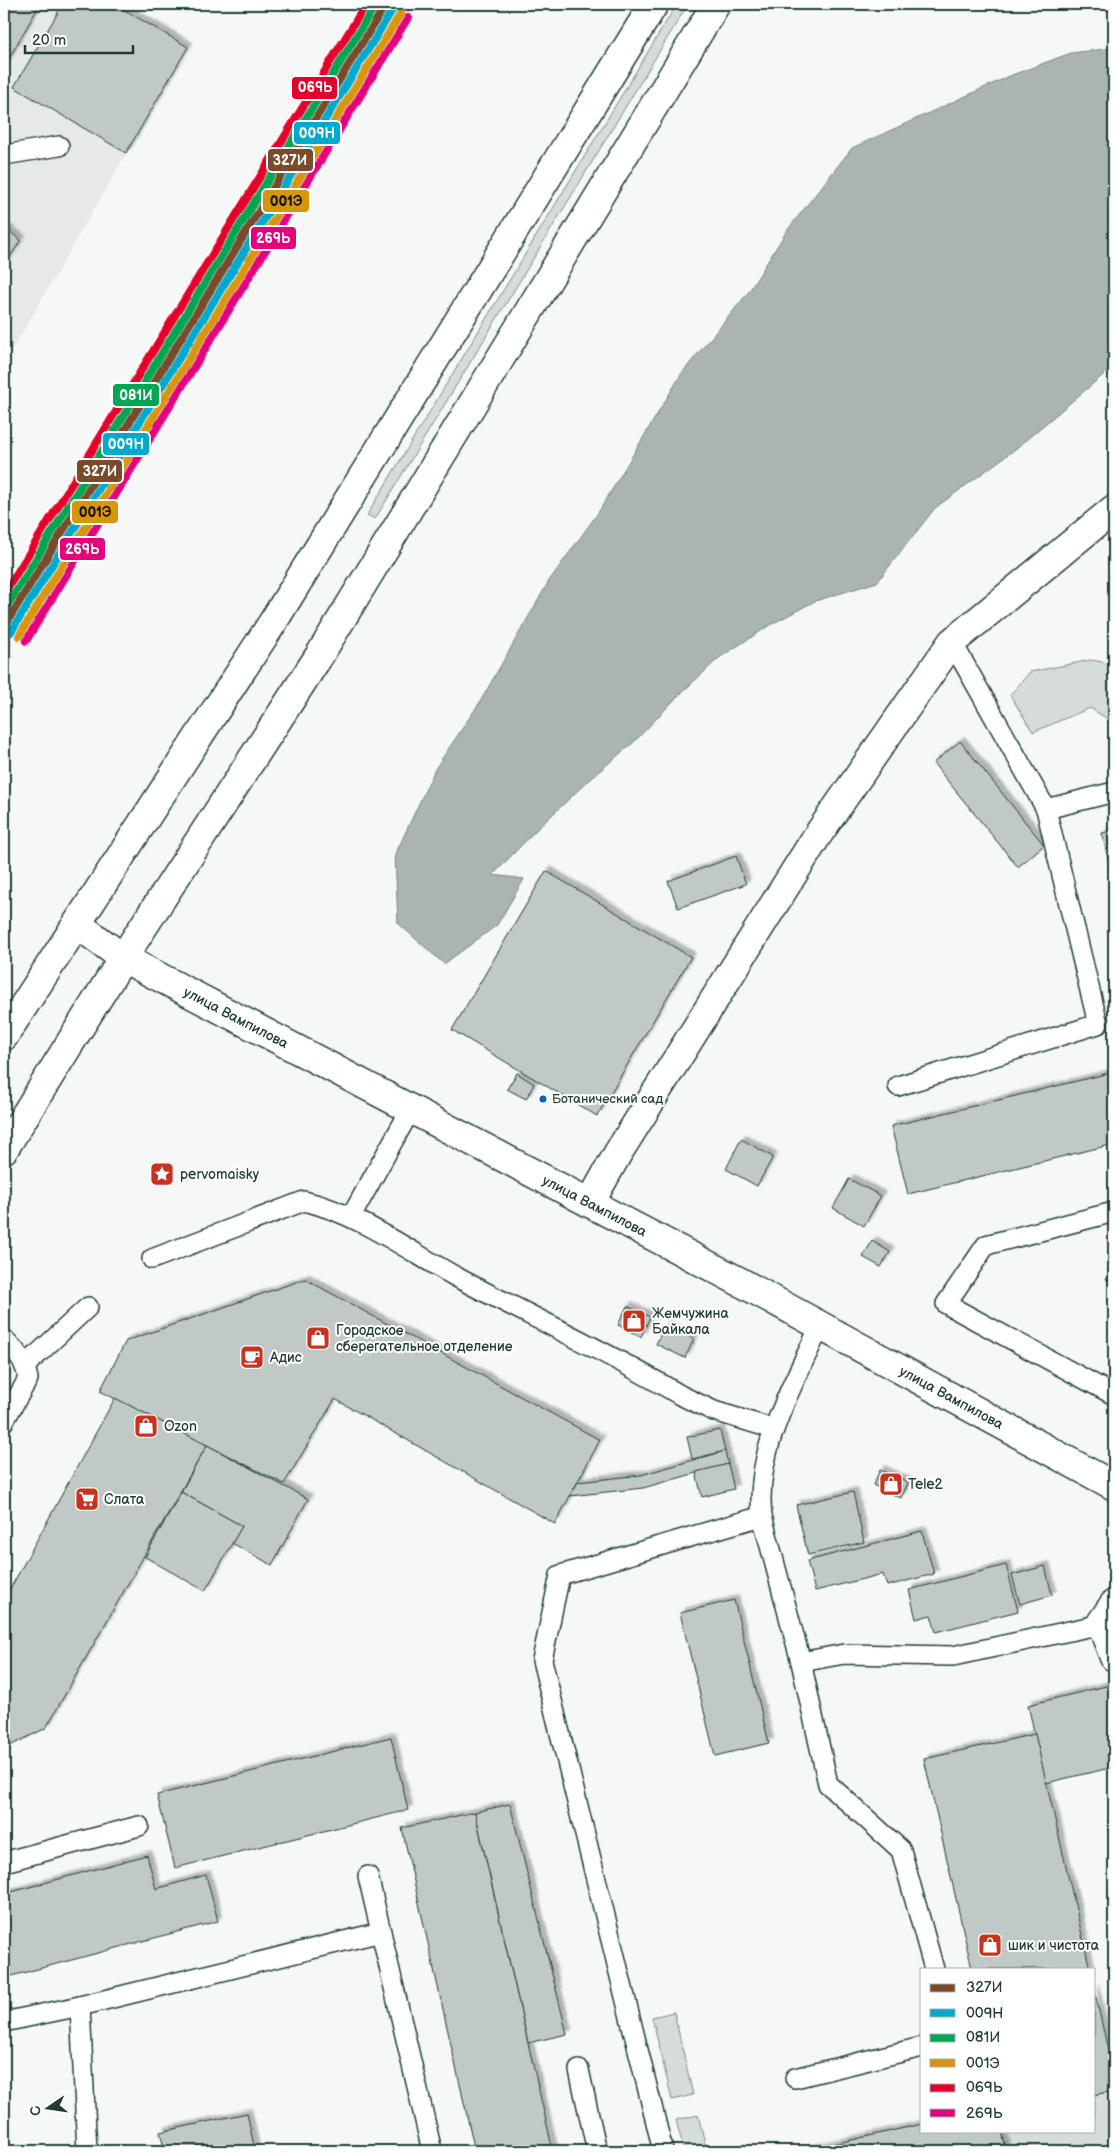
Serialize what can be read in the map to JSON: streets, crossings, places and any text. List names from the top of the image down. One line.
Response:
{"streets":{"main road":["улица Вампилова"]},"places":{"other":["Ботанический сад"],"place":["pervomaisky"],"shop":["Жемчужина Байкала","Городское сберегательное отделение","Ozon","Tele2","шик и чистота"],"cafe":["Адис"],"supermarket":["Слата"]},"lines":["transit line 327И","transit line 081И","transit line 069Ь","transit line 009Н","transit line 001Э","transit line 269Ь"],"legend":["327И","009Н","081И","001Э","069Ь","269Ь"],"scale_bar":"20 m","north":"left"}
